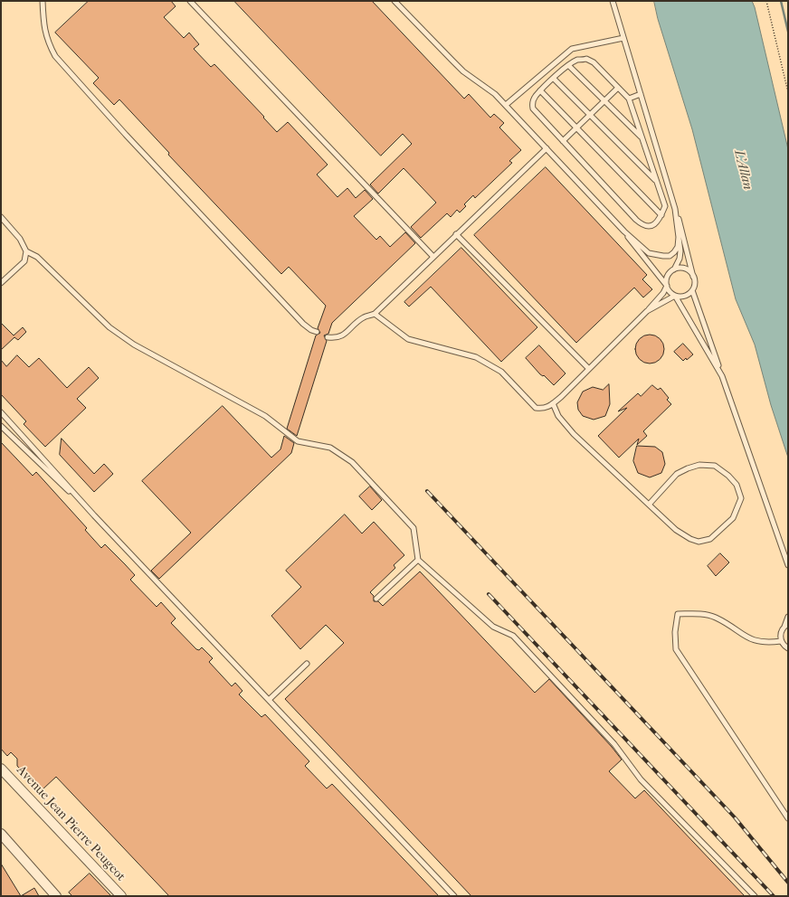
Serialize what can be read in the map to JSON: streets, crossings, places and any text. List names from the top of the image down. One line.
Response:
{"streets":{"street":["Avenue Jean Pierre Peugeot"]},"water":["L'Allan"]}
